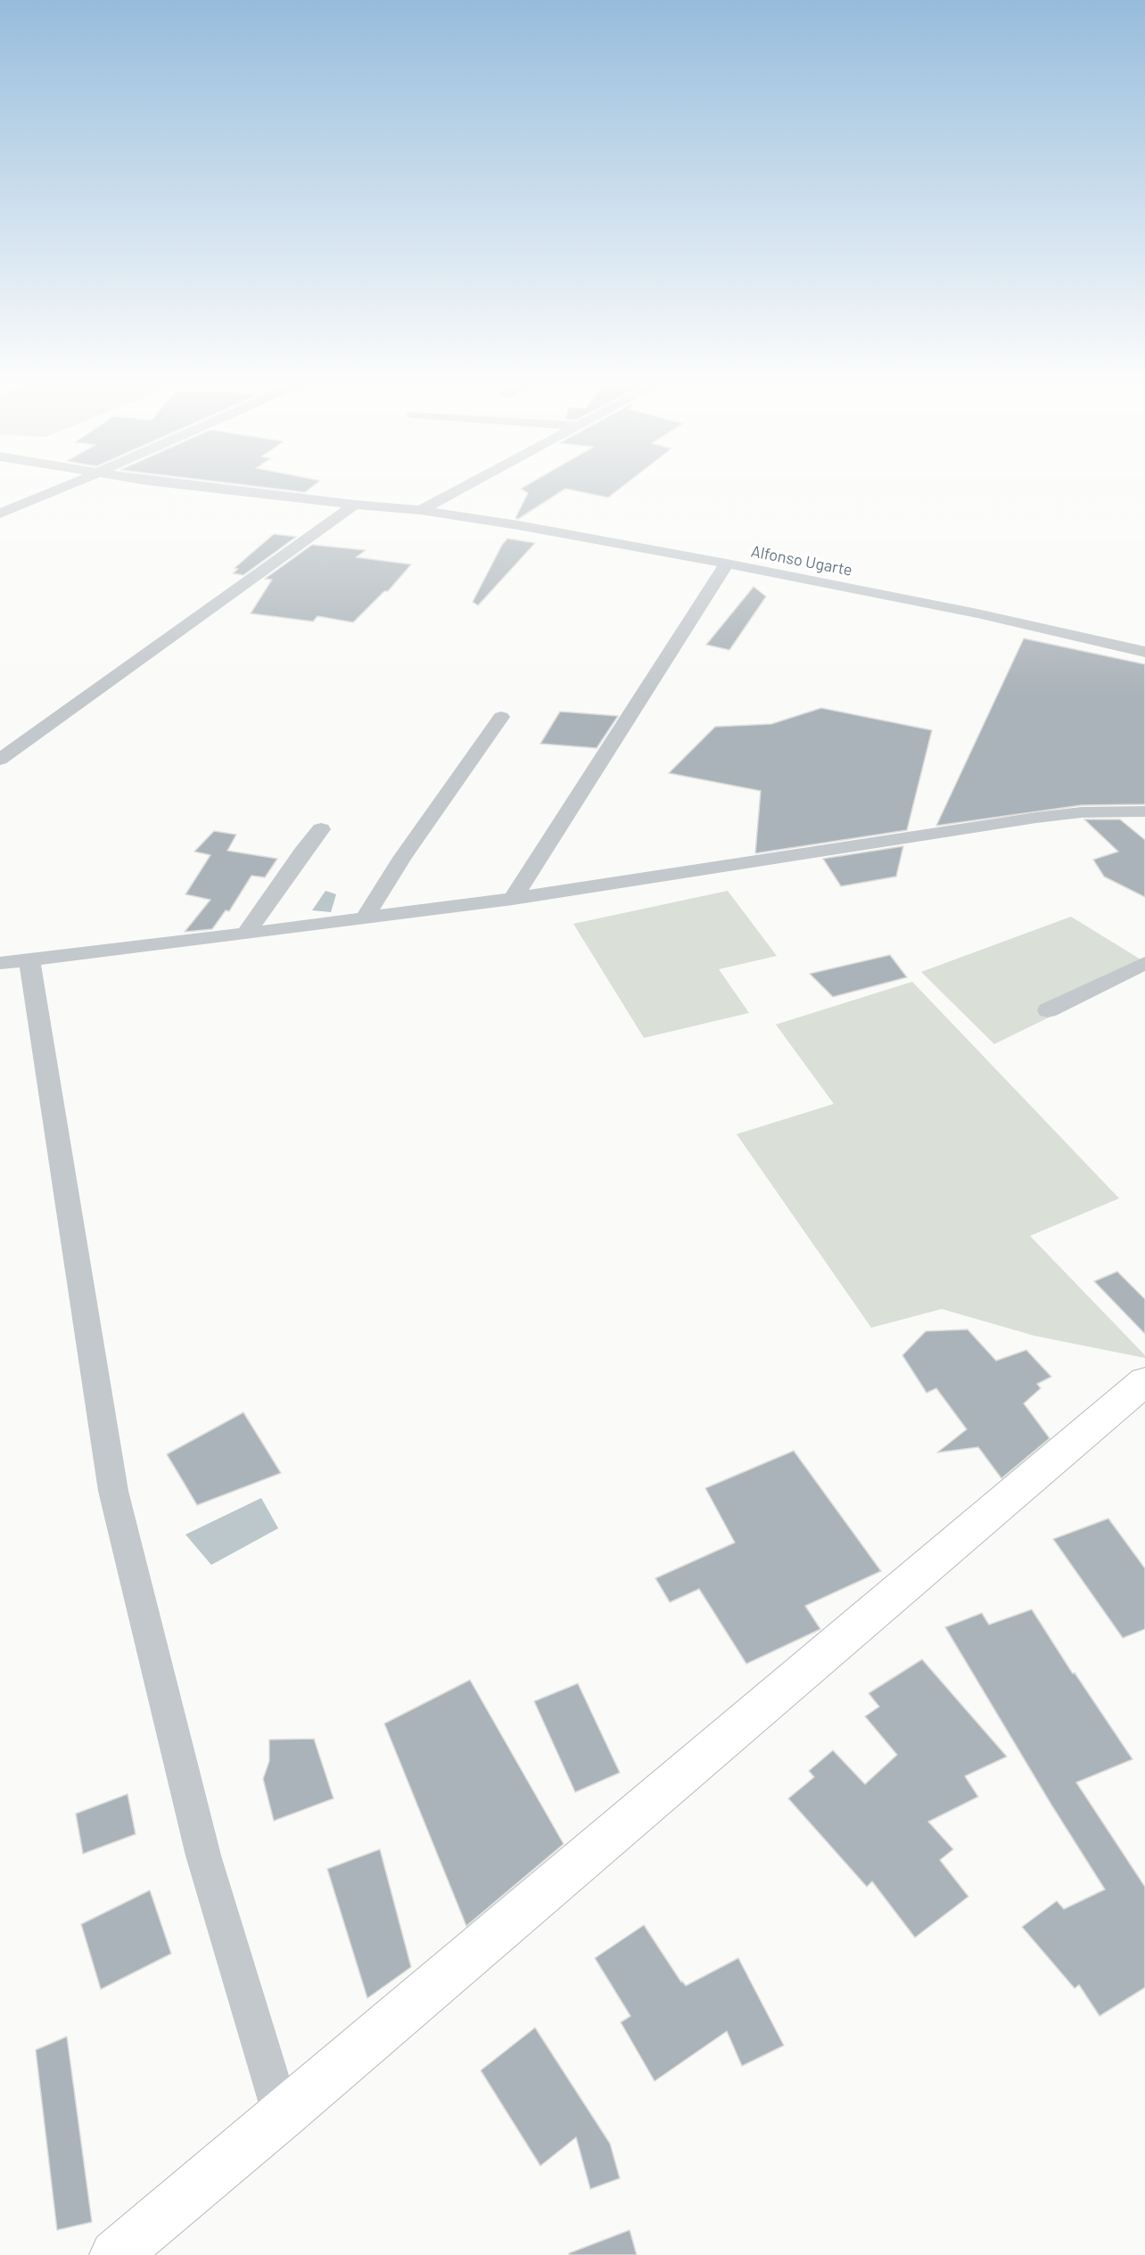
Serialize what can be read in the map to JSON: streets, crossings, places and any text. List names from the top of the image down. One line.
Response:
{"streets":{"street":["Alfonso Ugarte"]}}
